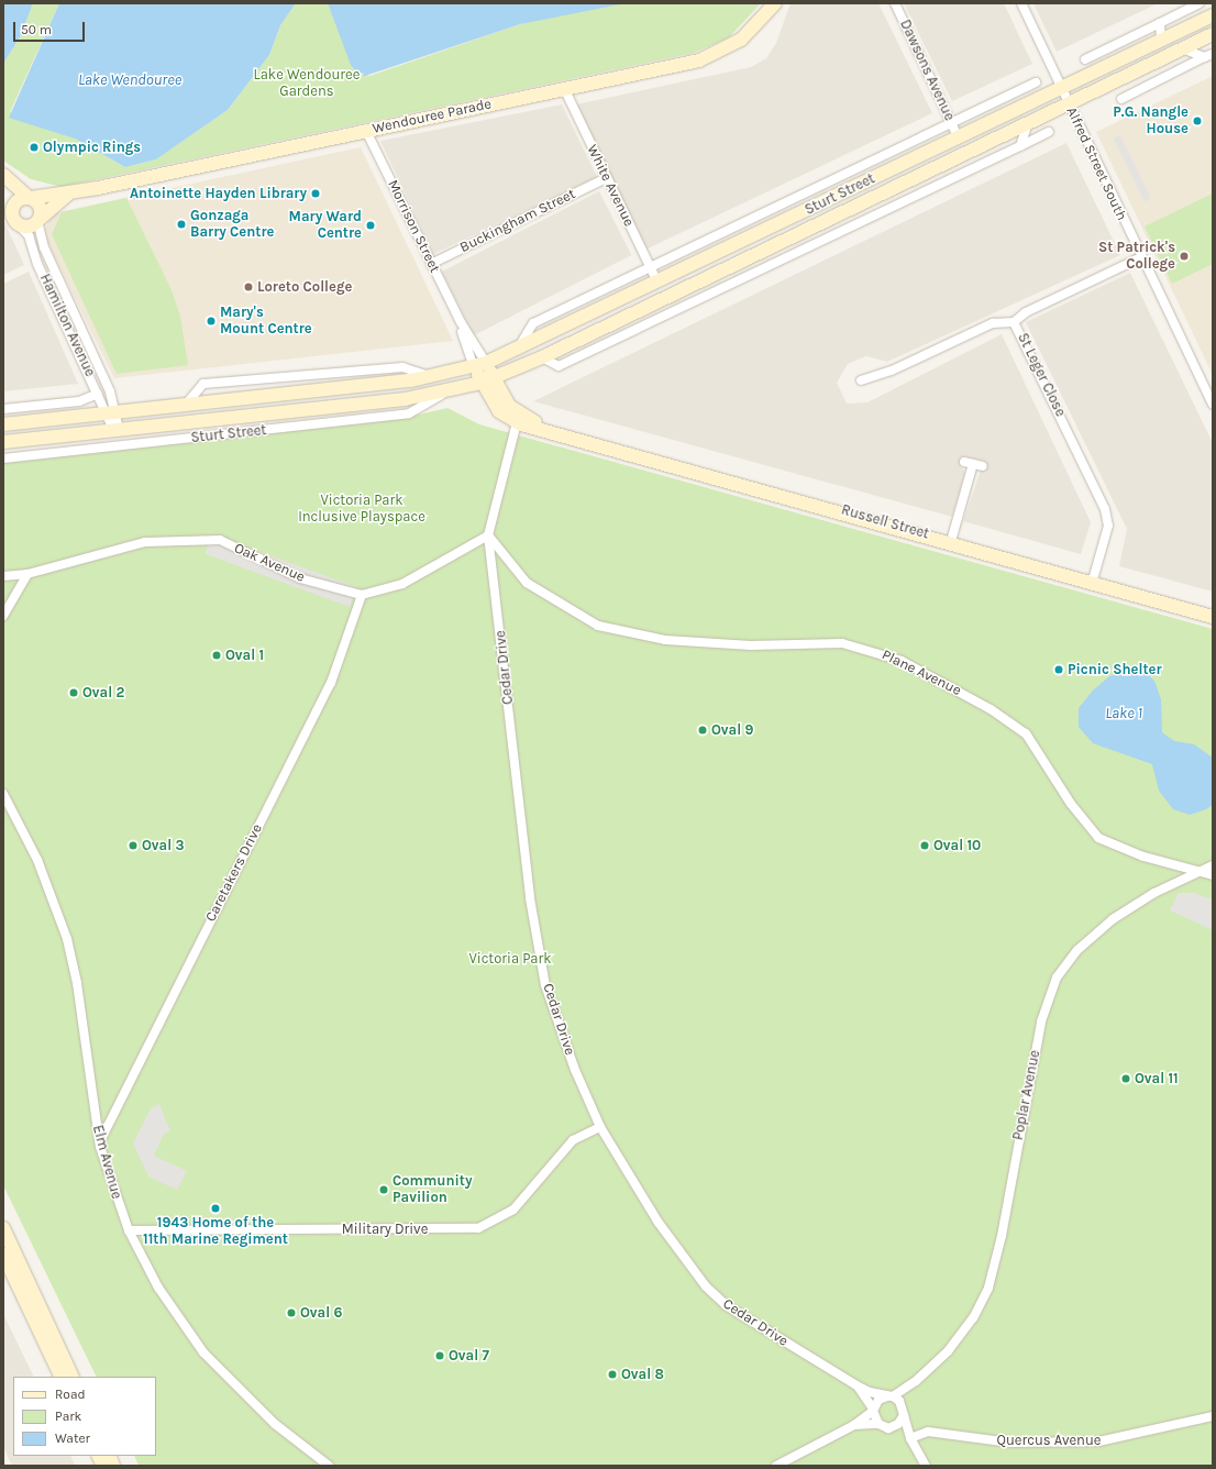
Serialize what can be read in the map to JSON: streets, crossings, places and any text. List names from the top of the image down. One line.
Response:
{"streets":{"main road":["Wendouree Parade","Sturt Street","Russell Street"],"street":["Dawsons Avenue","Alfred Street South","White Avenue","Buckingham Street","Morrison Street","Hamilton Avenue","St Leger Close","Oak Avenue","Cedar Drive","Plane Avenue","Caretakers Drive","Poplar Avenue","Elm Avenue","Military Drive","Quercus Avenue"]},"crossings":[["Dawsons Avenue","Sturt Street"],["Wendouree Parade","White Avenue"],["Wendouree Parade","Morrison Street"],["Wendouree Parade","Hamilton Avenue"],["Alfred Street South","Sturt Street"],["White Avenue","Sturt Street"],["White Avenue","Buckingham Street"],["Sturt Street","Morrison Street"],["Sturt Street","Hamilton Avenue"],["Sturt Street","Russell Street"],["Buckingham Street","Morrison Street"],["Morrison Street","Russell Street"],["St Leger Close","Russell Street"],["Oak Avenue","Caretakers Drive"],["Cedar Drive","Plane Avenue"],["Cedar Drive","Poplar Avenue"],["Cedar Drive","Military Drive"],["Plane Avenue","Poplar Avenue"],["Caretakers Drive","Elm Avenue"],["Elm Avenue","Military Drive"]],"water":["Lake Wendouree","Lake 1"],"parks":["Lake Wendouree Gardens","Victoria Park Inclusive Playspace","Victoria Park"],"places":["P.G. Nangle House","Olympic Rings","Antoinette Hayden Library","Gonzaga Barry Centre","Mary Ward Centre","St Patrick's College","Loreto College","Mary's Mount Centre","Oval 1","Picnic Shelter","Oval 2","Oval 9","Oval 3","Oval 10","Oval 11","Community Pavilion","1943 Home of the 11th Marine Regiment","Oval 6","Oval 7","Oval 8"],"legend":["Road","Park","Water"],"scale_bar":"50 m"}
